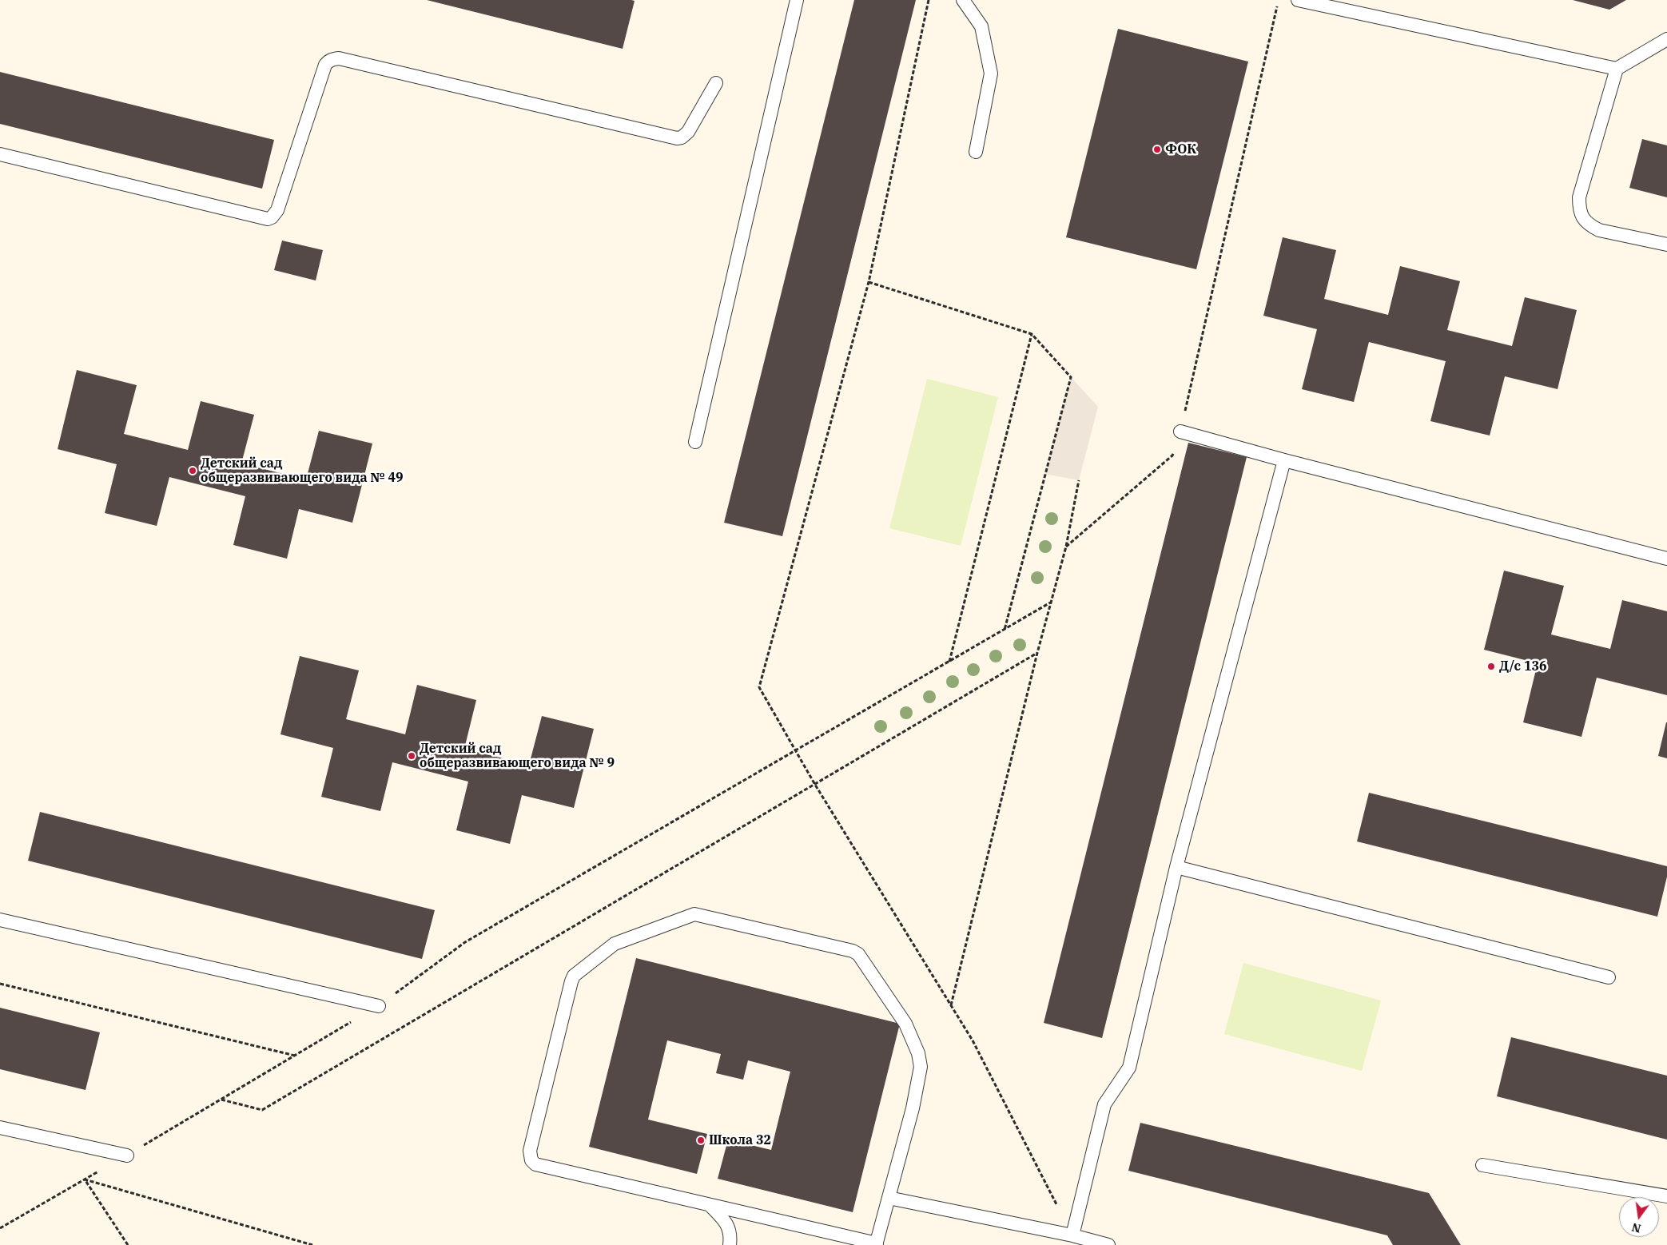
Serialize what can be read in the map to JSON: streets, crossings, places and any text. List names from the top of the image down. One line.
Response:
{"places":["ФОК","Детский сад общеразвивающего вида № 49","Д/с 136","Детский сад общеразвивающего вида № 9","Школа 32"],"north":"bottom"}
